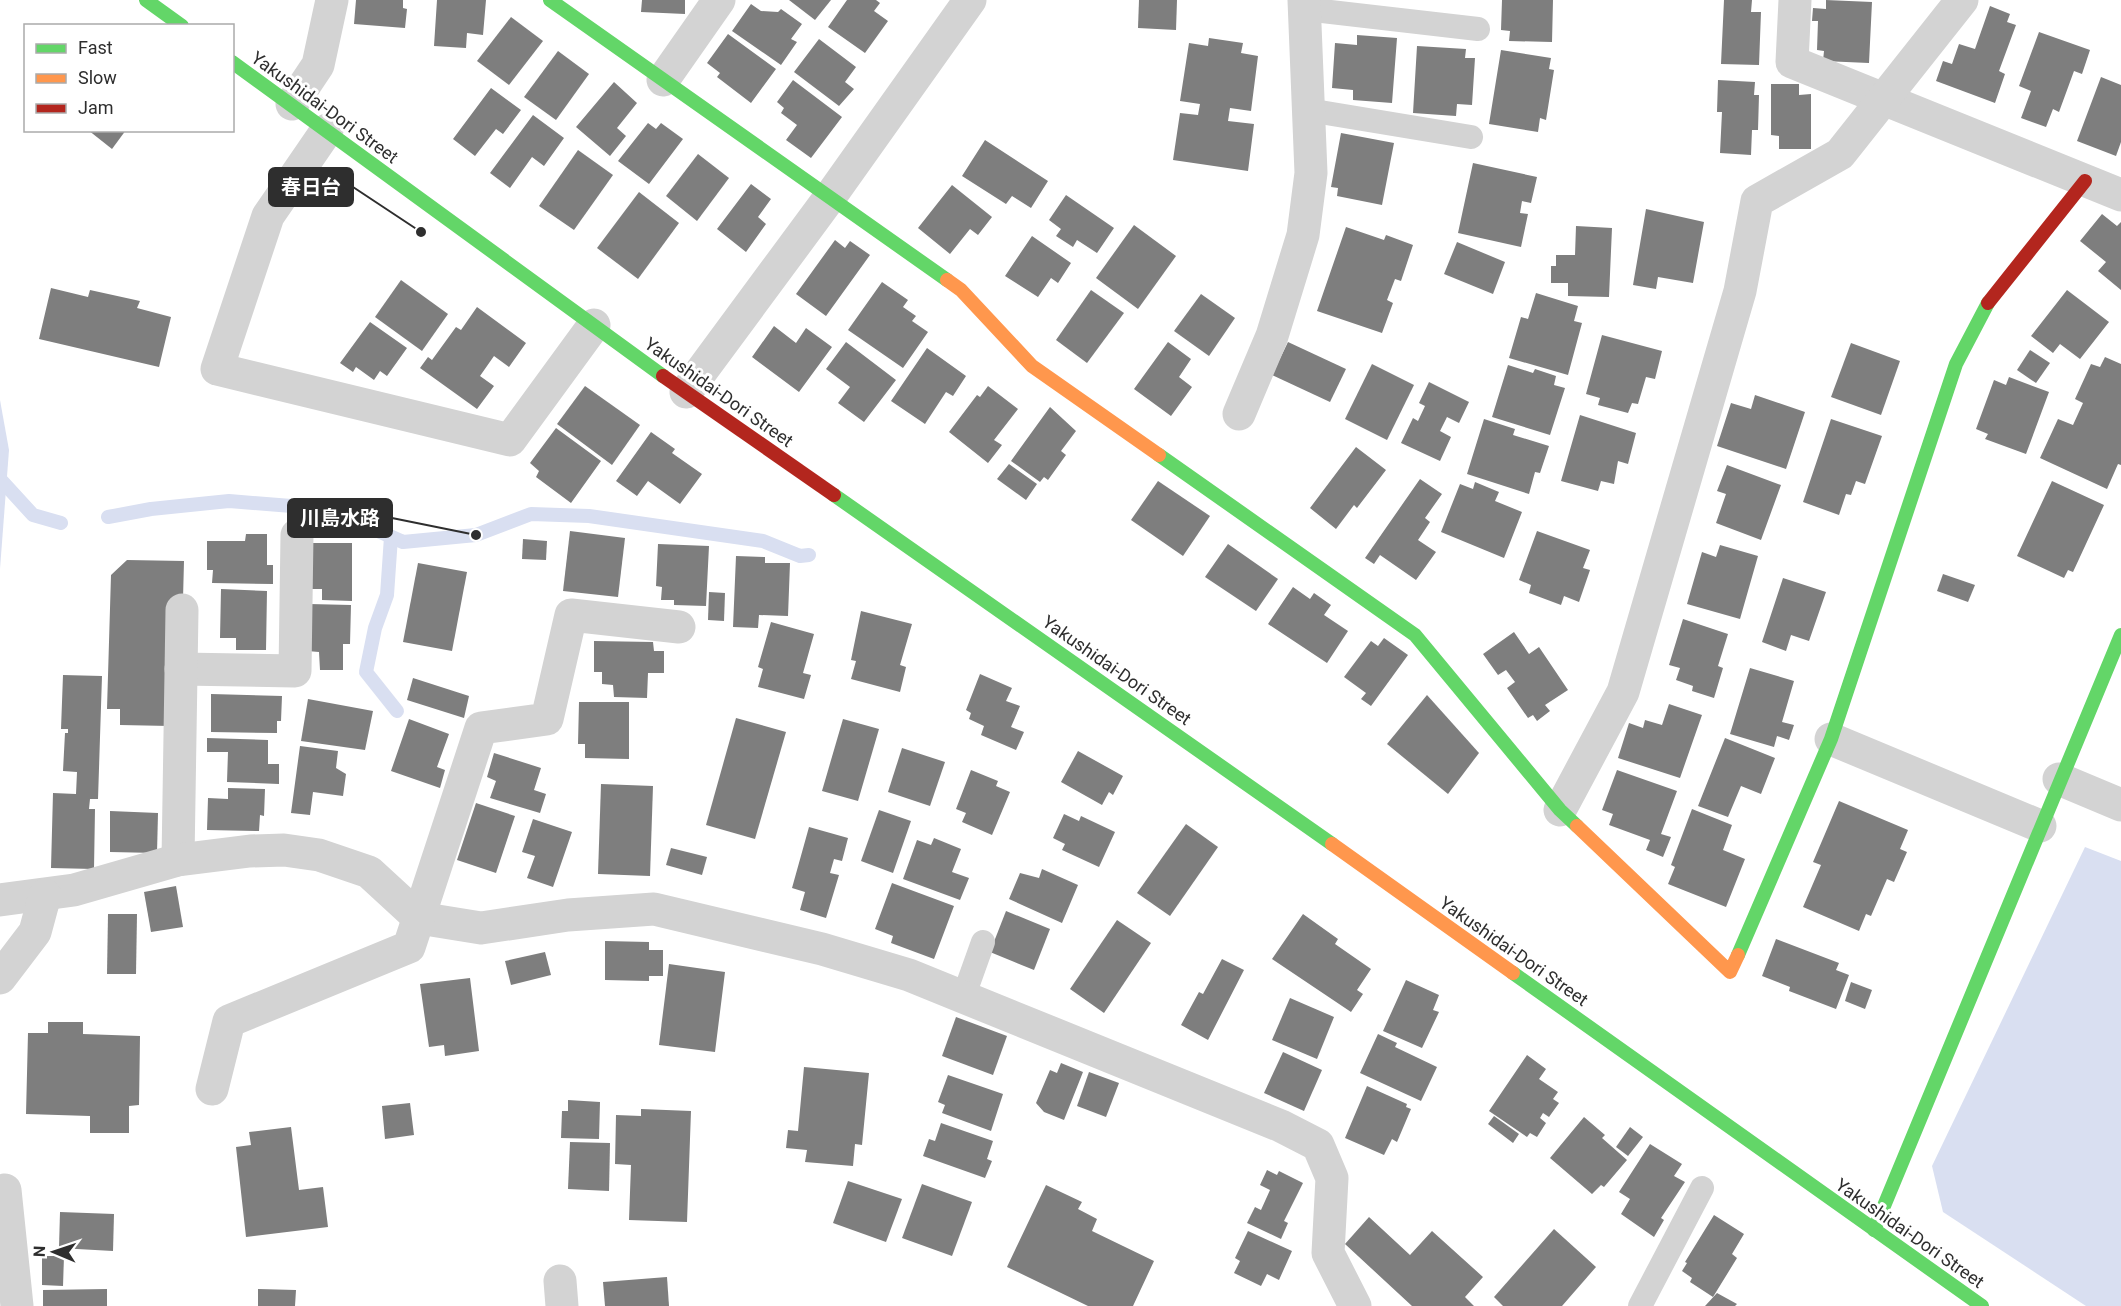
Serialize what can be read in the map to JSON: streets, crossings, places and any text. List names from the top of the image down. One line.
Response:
{"streets":{"street":["Yakushidai-Dori Street"]},"places":["春日台","川島水路"],"legend":["Fast","Slow","Jam"],"north":"left"}
